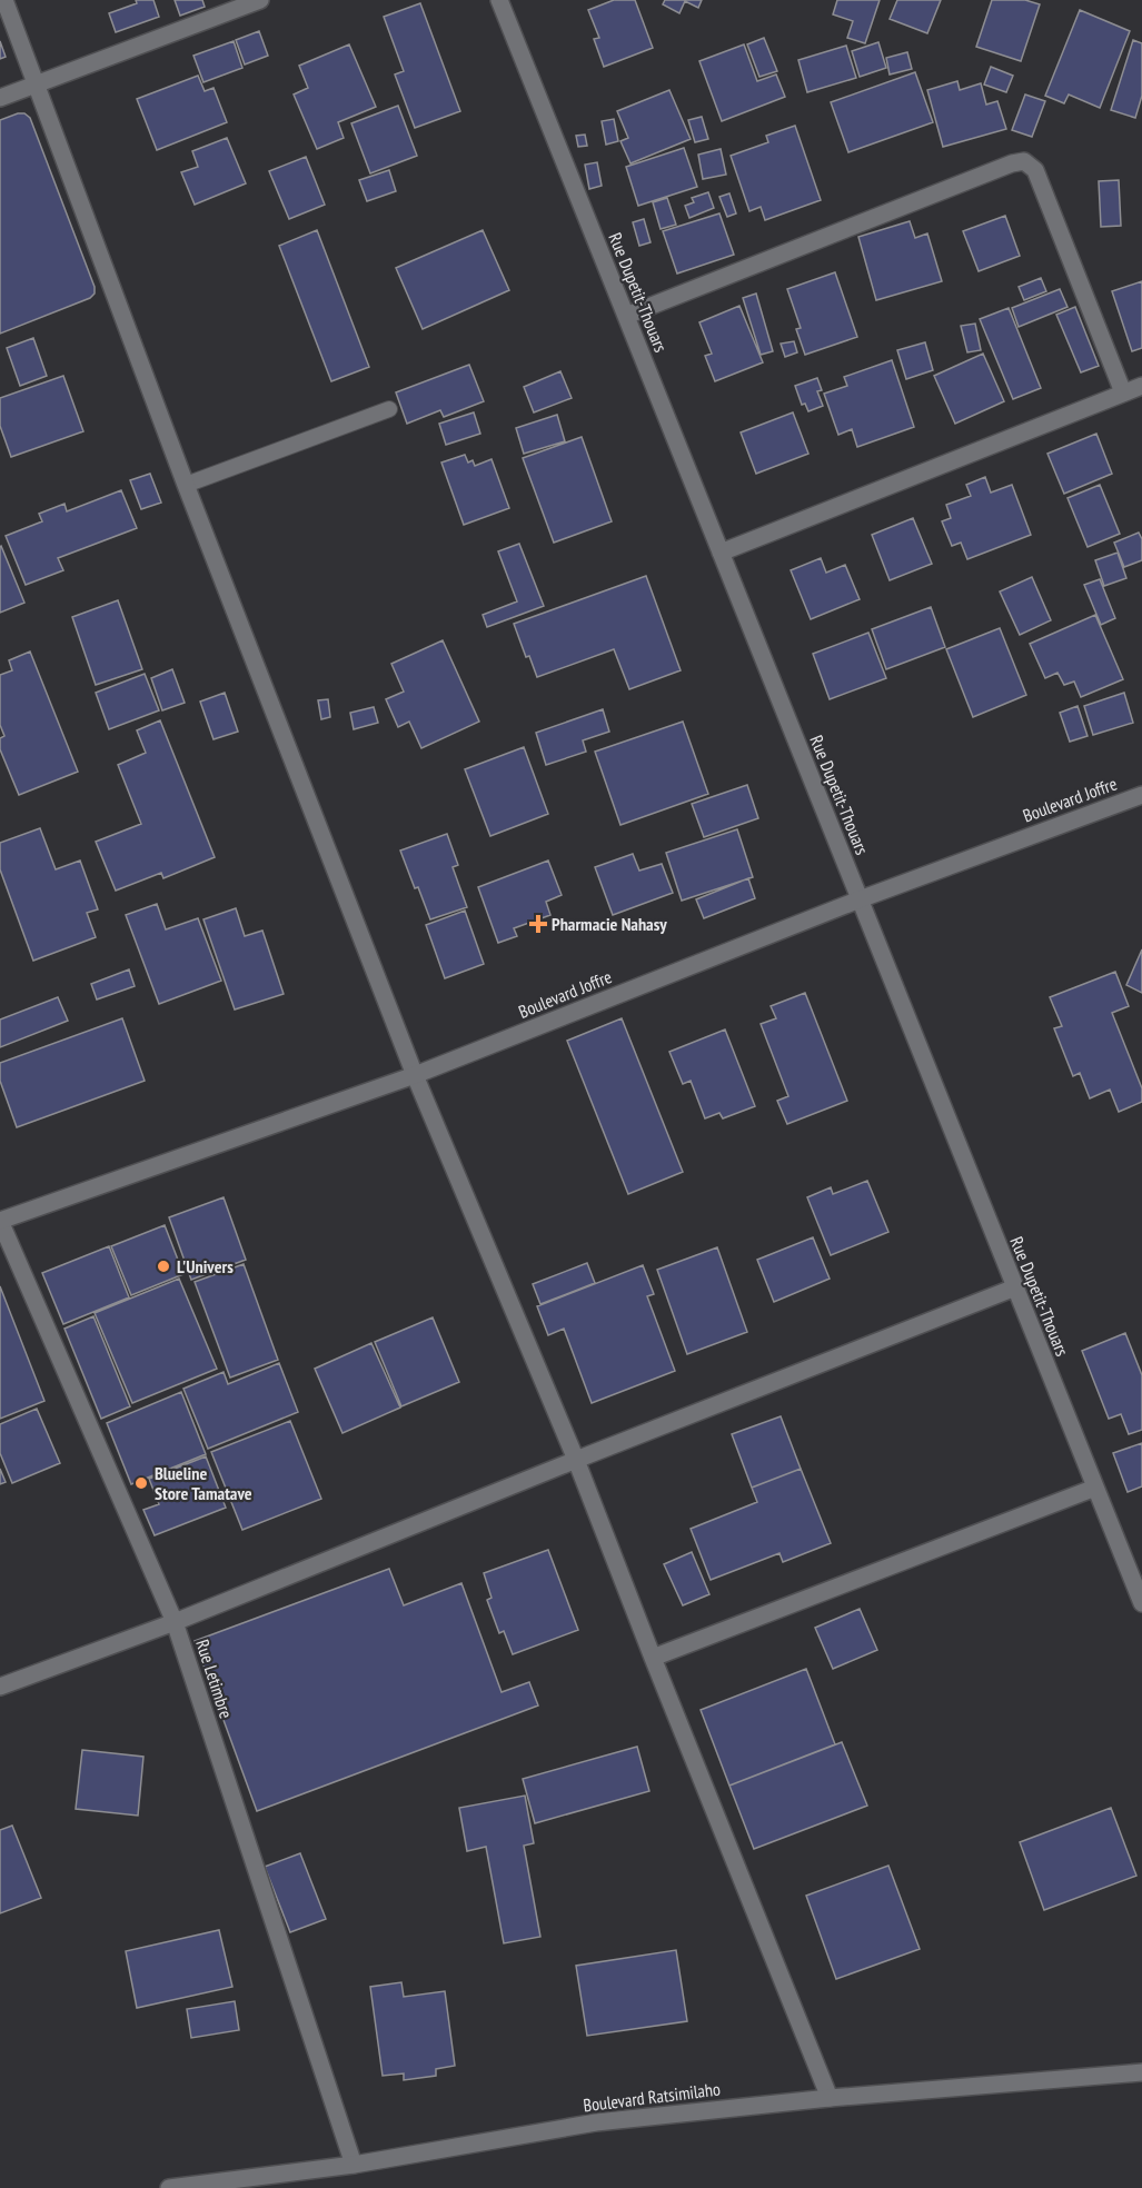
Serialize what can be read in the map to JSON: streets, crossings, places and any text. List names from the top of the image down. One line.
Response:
{"streets":{"street":["Rue Dupetit-Thouars","Boulevard Joffre","Rue Letimbre","Boulevard Ratsimilaho"]},"crossings":[["Rue Dupetit-Thouars","Boulevard Joffre"],["Boulevard Joffre","Rue Letimbre"],["Rue Letimbre","Boulevard Ratsimilaho"]],"places":{"health":["Pharmacie Nahasy"],"other":["L'Univers","Blueline Store Tamatave"]}}
